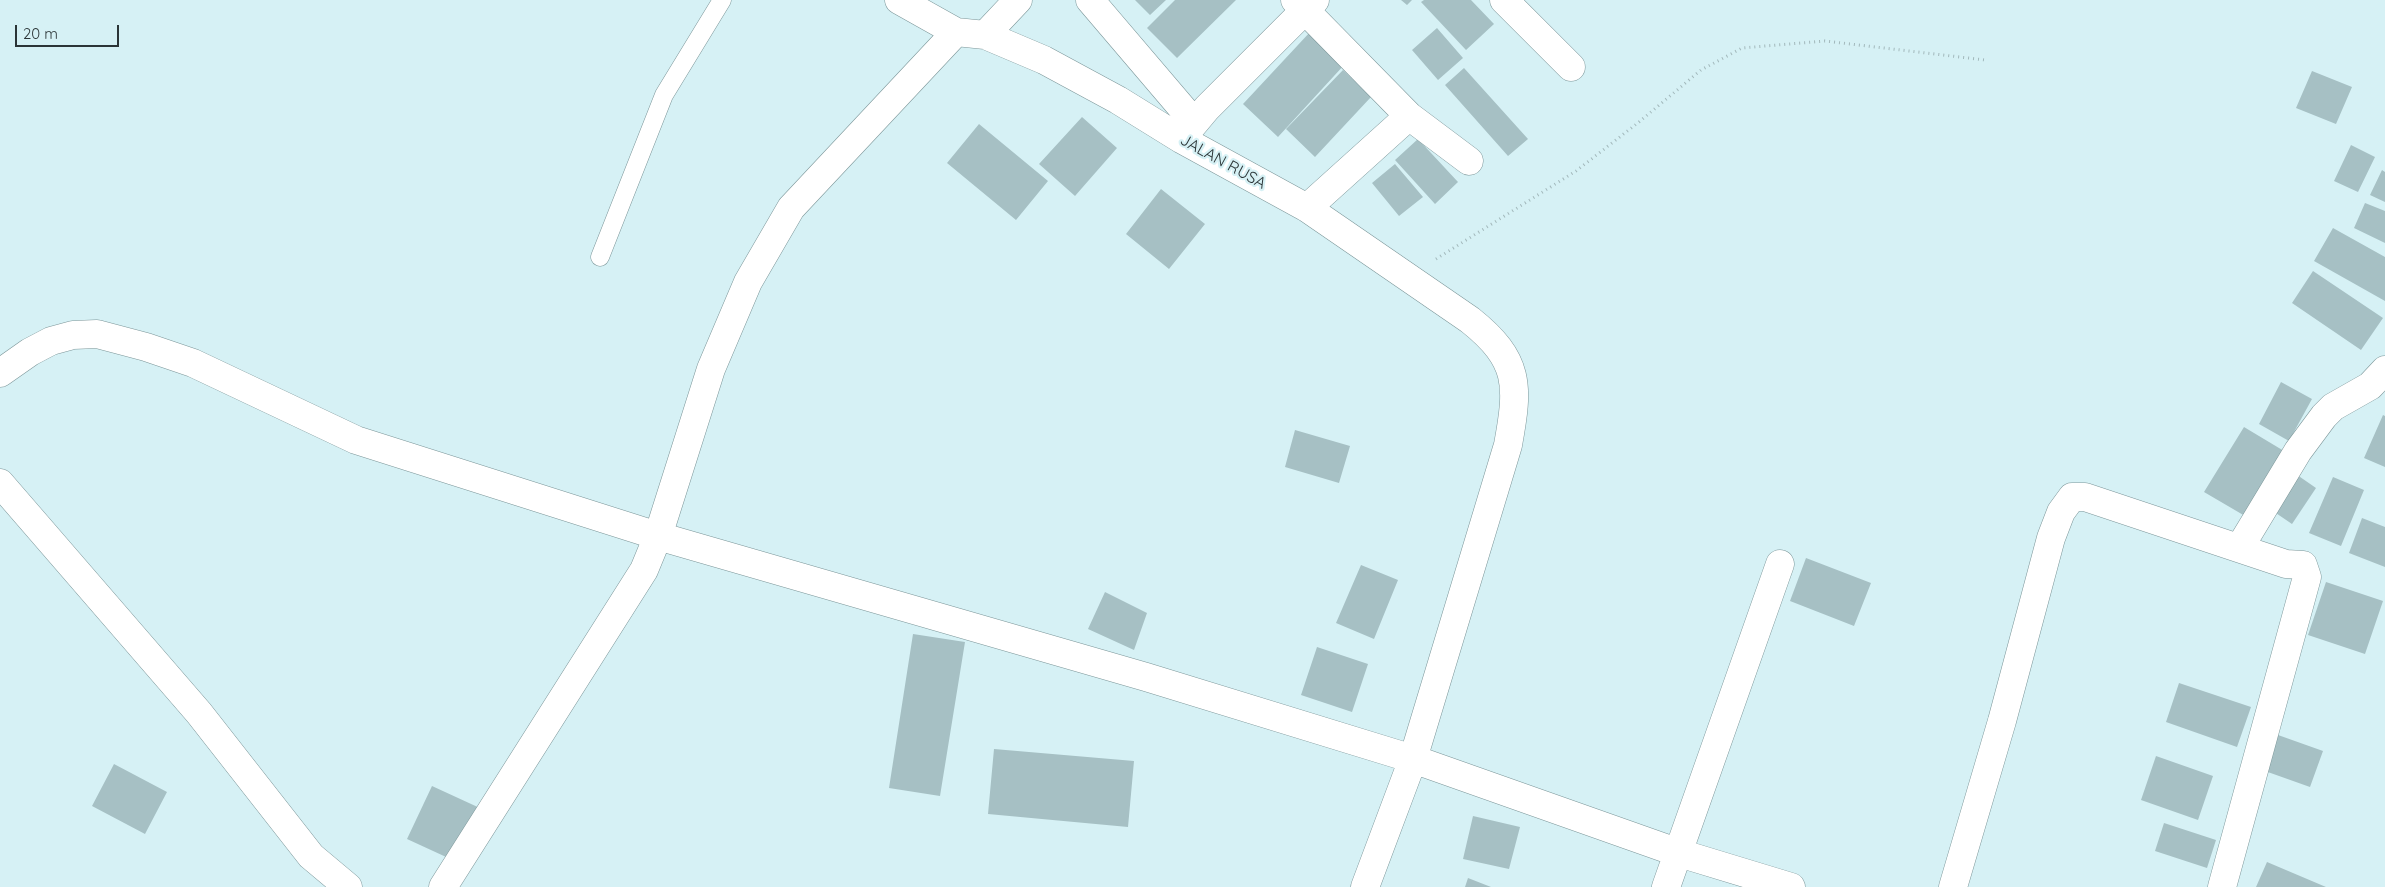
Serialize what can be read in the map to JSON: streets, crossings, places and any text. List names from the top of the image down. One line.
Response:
{"streets":{"street":["JALAN RUSA"]},"scale_bar":"20 m"}
